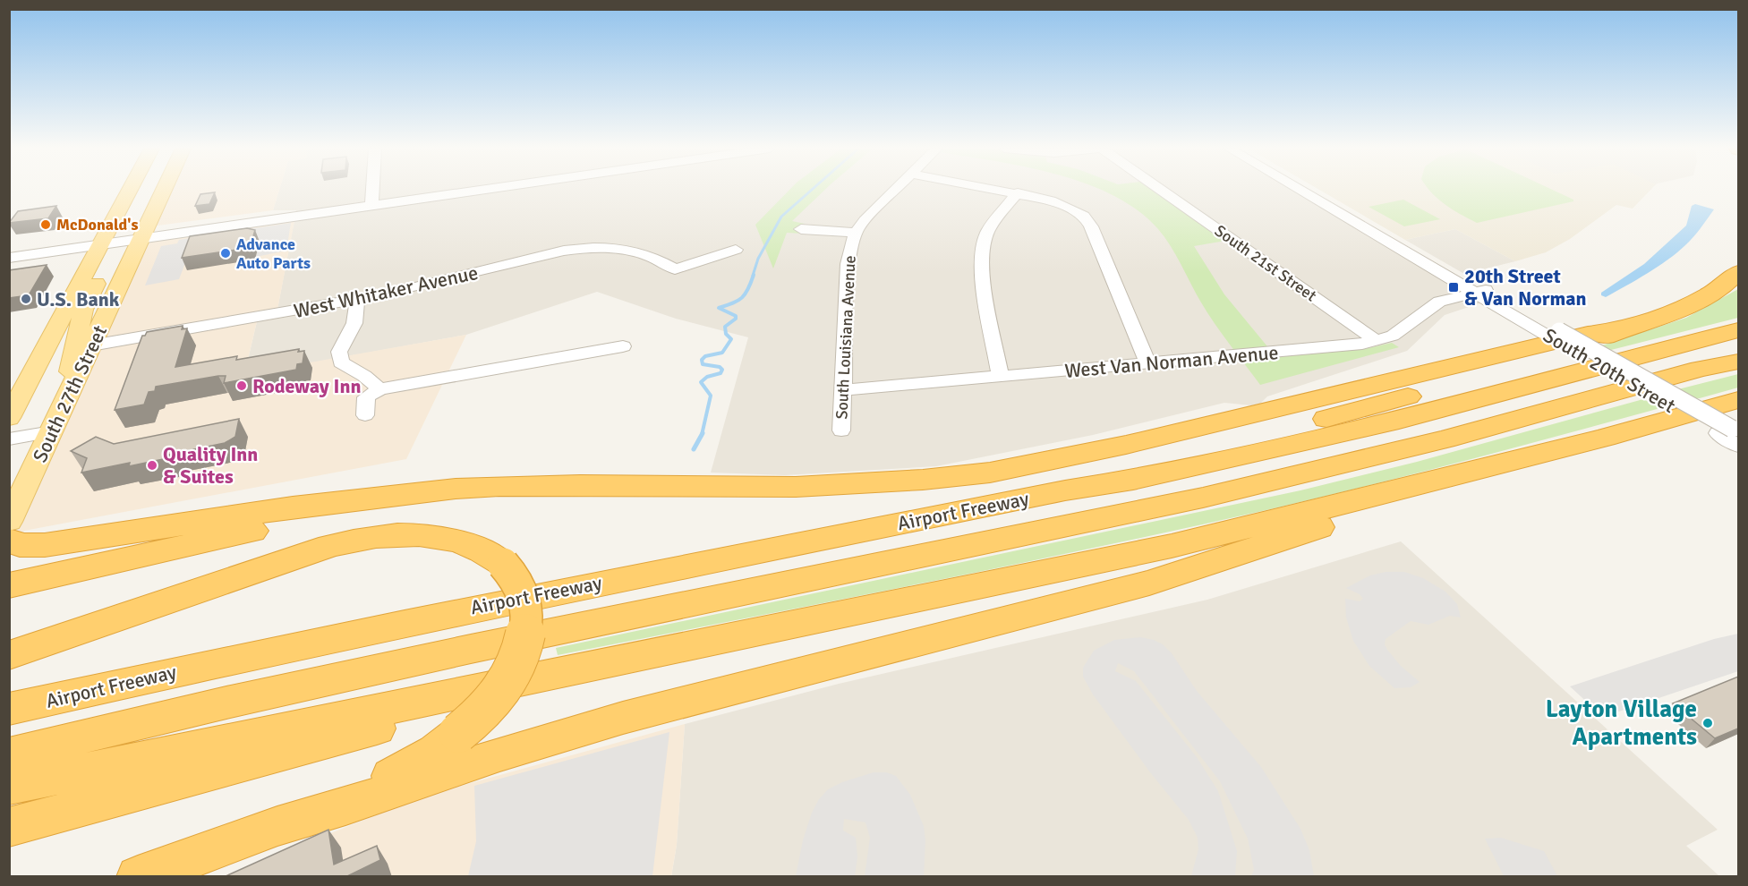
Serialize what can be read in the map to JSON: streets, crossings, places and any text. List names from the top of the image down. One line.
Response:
{"streets":{"highway":["Airport Freeway"],"main road":["South 27th Street"],"street":["South 21st Street","West Whitaker Avenue","South Louisiana Avenue","West Van Norman Avenue","South 20th Street"]},"crossings":[["South 21st Street","West Van Norman Avenue"],["West Whitaker Avenue","South 27th Street"],["South Louisiana Avenue","West Van Norman Avenue"],["West Van Norman Avenue","South 20th Street"]],"places":{"other":["McDonald's","Advance Auto Parts","U.S. Bank","Rodeway Inn","Quality Inn & Suites","Layton Village Apartments"],"transit":["20th Street & Van Norman"]}}
